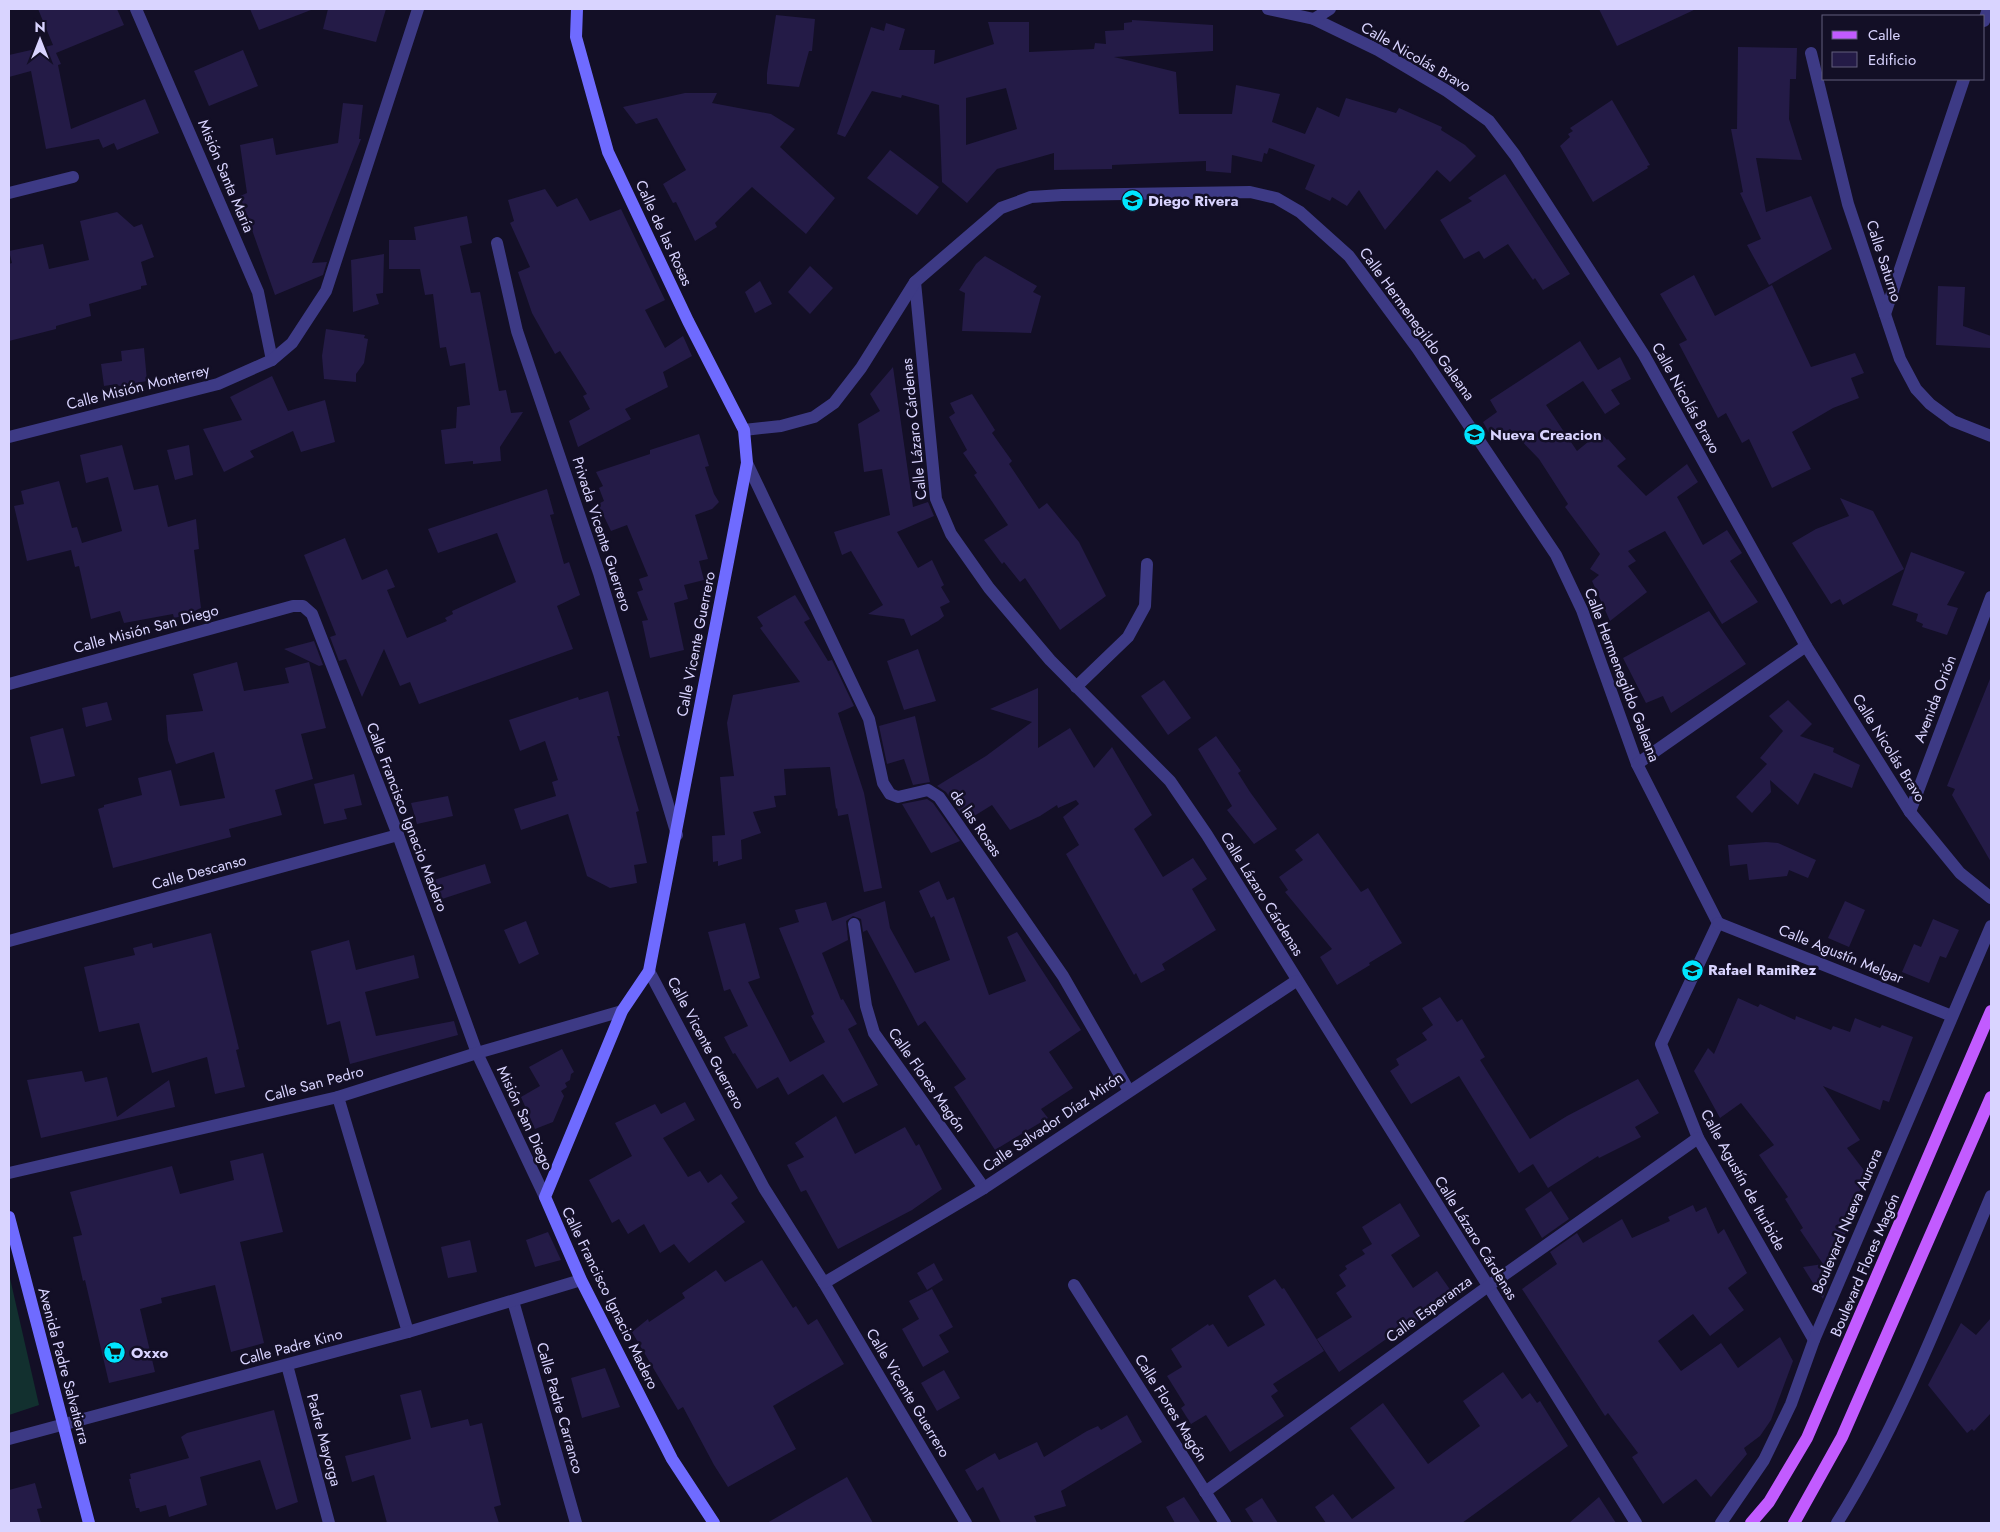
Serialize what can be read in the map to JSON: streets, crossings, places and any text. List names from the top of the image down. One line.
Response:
{"streets":{"main road":["Boulevard Flores Magón"],"street":["Calle Nicolás Bravo","Misión Santa María","Calle de las Rosas","Calle Saturno","Calle Hermenegildo Galeana","Calle Misión Monterrey","Calle Lázaro Cárdenas","Privada Vicente Guerrero","Calle Misión San Diego","Calle Vicente Guerrero","Avenida Orión","Calle Francisco Ignacio Madero","de las Rosas","Calle Descanso","Calle Agustín Melgar","Calle Flores Magón","Calle San Pedro","Misión San Diego","Calle Salvador Díaz Mirón","Calle Agustín de Iturbide","Boulevard Nueva Aurora","Calle Esperanza","Calle Padre Kino","Avenida Padre Salvatierra","Calle Padre Carranco","Padre Mayorga"]},"crossings":[["Calle Nicolás Bravo","Avenida Orión"],["Misión Santa María","Calle Misión Monterrey"],["Calle de las Rosas","Calle Hermenegildo Galeana"],["Calle de las Rosas","Calle Vicente Guerrero"],["Calle de las Rosas","de las Rosas"],["Calle Hermenegildo Galeana","Calle Lázaro Cárdenas"],["Calle Hermenegildo Galeana","Calle Agustín Melgar"],["Calle Hermenegildo Galeana","Calle Agustín de Iturbide"],["Calle Lázaro Cárdenas","Calle Salvador Díaz Mirón"],["Calle Lázaro Cárdenas","Calle Esperanza"],["Privada Vicente Guerrero","Calle Vicente Guerrero"],["Calle Misión San Diego","Calle Francisco Ignacio Madero"],["Calle Vicente Guerrero","Calle Francisco Ignacio Madero"],["Calle Vicente Guerrero","de las Rosas"],["Calle Vicente Guerrero","Calle Salvador Díaz Mirón"],["Calle Francisco Ignacio Madero","Calle Descanso"],["Calle Francisco Ignacio Madero","Calle San Pedro"],["Calle Francisco Ignacio Madero","Misión San Diego"],["Calle Francisco Ignacio Madero","Calle Padre Kino"],["de las Rosas","Calle Salvador Díaz Mirón"],["Calle Agustín Melgar","Calle Agustín de Iturbide"],["Calle Agustín Melgar","Boulevard Nueva Aurora"],["Calle Flores Magón","Calle Salvador Díaz Mirón"],["Calle Flores Magón","Calle Esperanza"],["Calle San Pedro","Misión San Diego"],["Calle Agustín de Iturbide","Boulevard Nueva Aurora"],["Calle Agustín de Iturbide","Calle Esperanza"],["Calle Padre Kino","Avenida Padre Salvatierra"],["Calle Padre Kino","Calle Padre Carranco"],["Calle Padre Kino","Padre Mayorga"]],"places":{"school or university":["Diego Rivera","Nueva Creacion","Rafael RamiRez"],"supermarket":["Oxxo"]},"legend":["Calle","Edificio"],"north":"top"}
